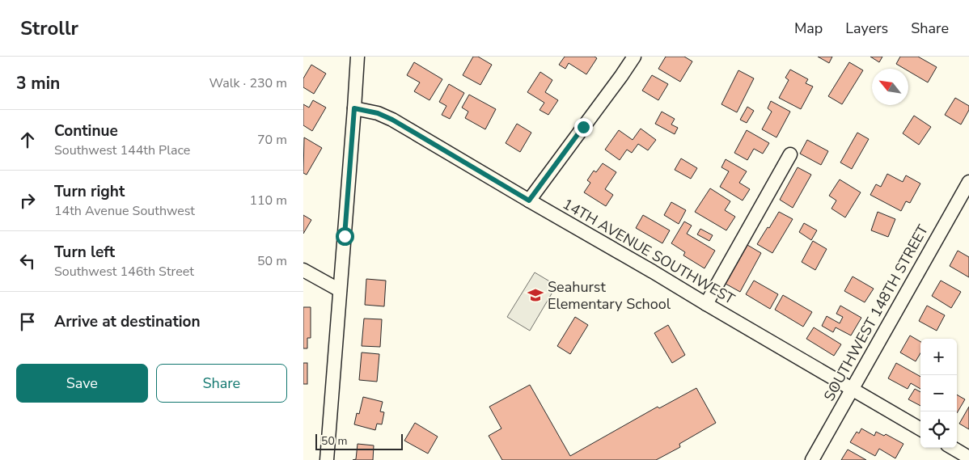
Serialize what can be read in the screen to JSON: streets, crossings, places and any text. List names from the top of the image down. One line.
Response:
{"streets":{"street":["14TH AVENUE SOUTHWEST","SOUTHWEST 148TH STREET"]},"crossings":[["14TH AVENUE SOUTHWEST","SOUTHWEST 148TH STREET"]],"places":{"school or university":["Seahurst Elementary School"]},"scale_bar":"50 m","north":"top left","page":{"header":"Strollr","nav":["Map","Layers","Share"],"heading":["3 min","Walk · 230 m"],"list":[["Continue","Southwest 144th Place","70 m"],["Turn right","14th Avenue Southwest","110 m"],["Turn left","Southwest 146th Street","50 m"],"Arrive at destination"],"map_buttons":["+","−"],"buttons":["Save","Share"],"scale":"50 m"}}
